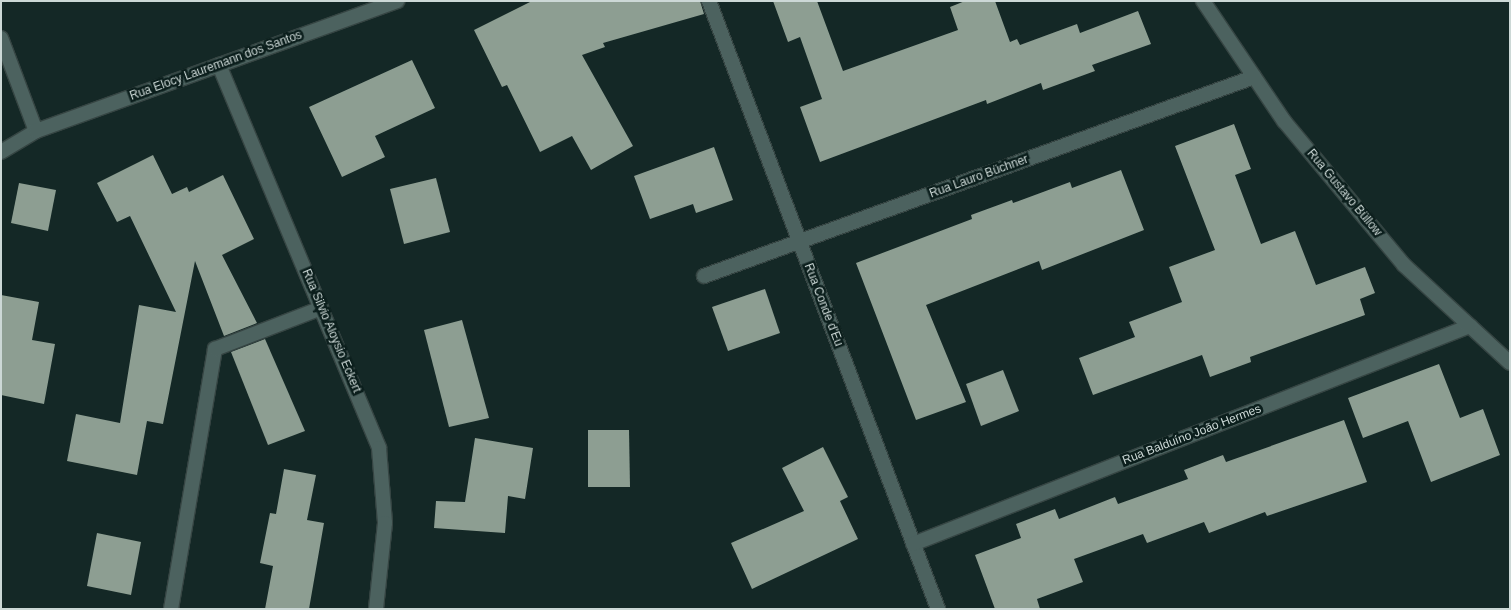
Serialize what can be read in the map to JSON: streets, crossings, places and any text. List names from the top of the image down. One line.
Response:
{"streets":{"street":["Rua Elocy Lauremann dos Santos","Rua Lauro Büchner","Rua Gustavo Büllow","Rua Conde d'Eu","Rua Silvio Aloysio Eckert","Rua Balduíno João Hermes"]},"crossings":[["Rua Elocy Lauremann dos Santos","Rua Silvio Aloysio Eckert"],["Rua Lauro Büchner","Rua Gustavo Büllow"],["Rua Lauro Büchner","Rua Conde d'Eu"],["Rua Gustavo Büllow","Rua Balduíno João Hermes"],["Rua Conde d'Eu","Rua Balduíno João Hermes"]]}
